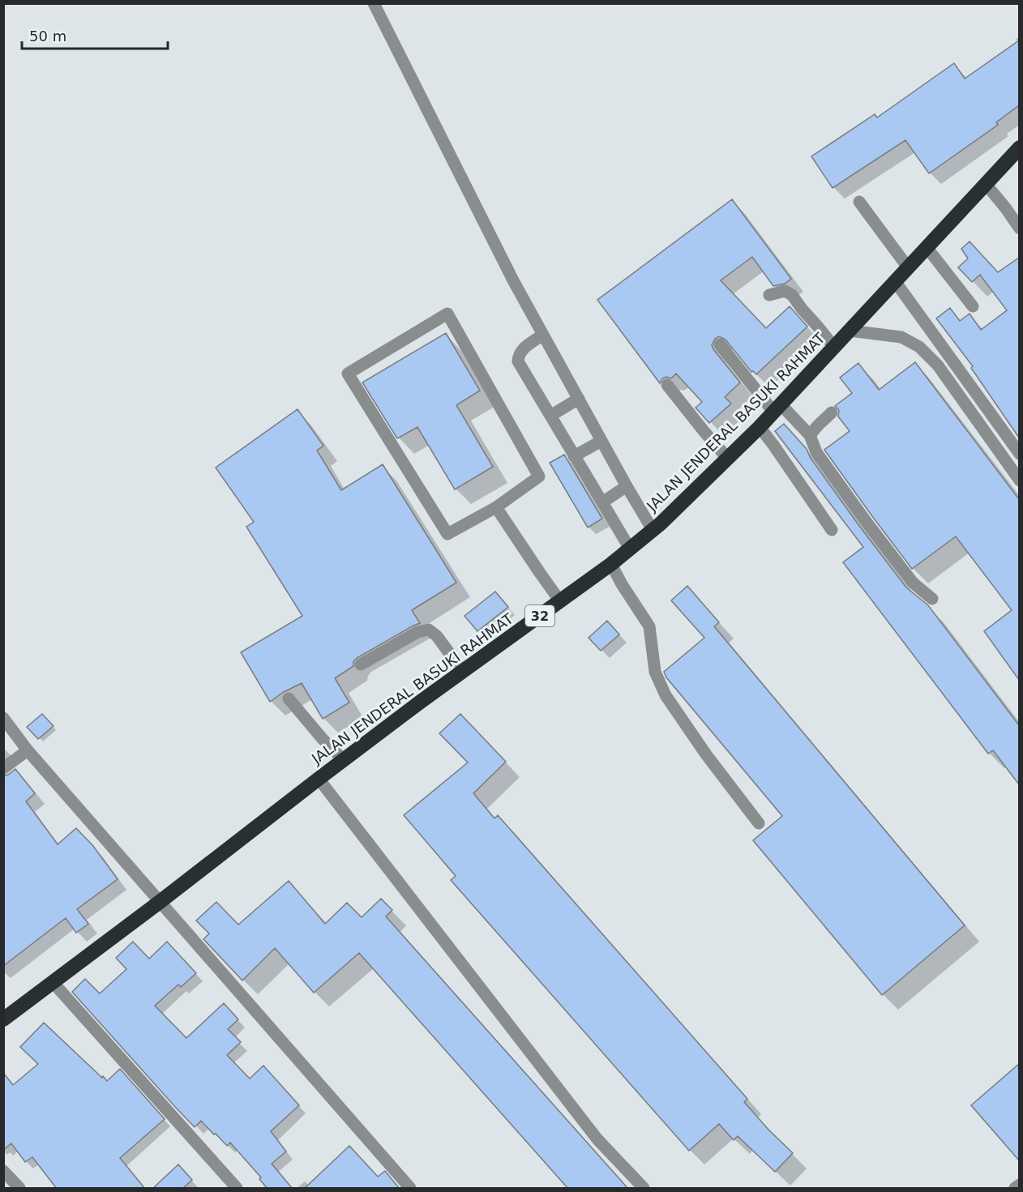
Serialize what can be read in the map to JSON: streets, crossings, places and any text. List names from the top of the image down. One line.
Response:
{"streets":{"highway":["JALAN JENDERAL BASUKI RAHMAT","32"]},"scale_bar":"50 m"}
